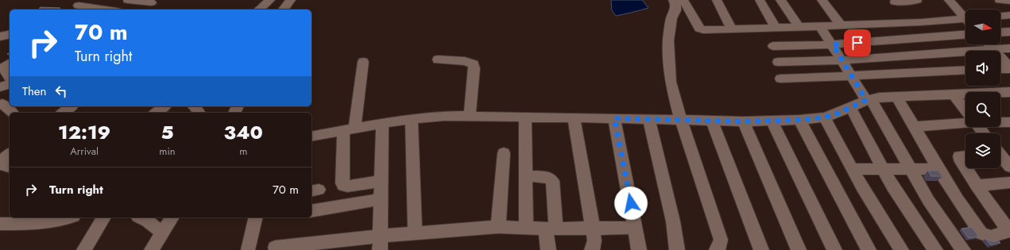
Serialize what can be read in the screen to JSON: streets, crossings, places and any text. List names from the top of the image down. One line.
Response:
{"north":"right","page":{"turn":["70 m","Turn right"],"then":"Then","eta":["12:19","Arrival","5","min","340","m"],"list":[{"name":"Turn right","value":"70 m"}]}}
